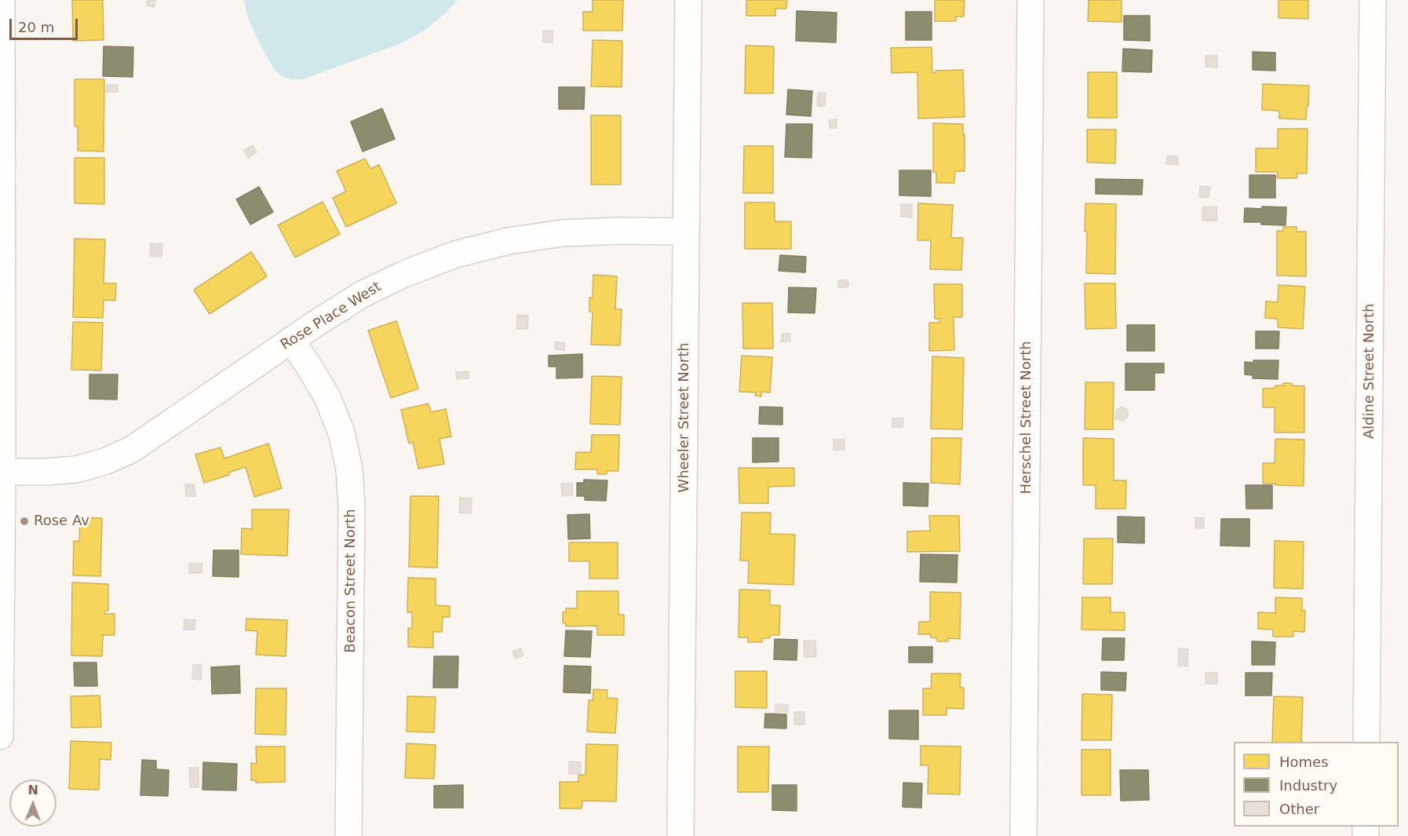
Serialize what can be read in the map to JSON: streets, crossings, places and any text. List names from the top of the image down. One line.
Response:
{"streets":{"street":["Rose Place West","Aldine Street North","Wheeler Street North","Herschel Street North","Beacon Street North"]},"crossings":[["Rose Place West","Wheeler Street North"],["Rose Place West","Beacon Street North"]],"places":["Rose Av"],"legend":["Homes","Industry","Other"],"scale_bar":"20 m","north":"top"}
